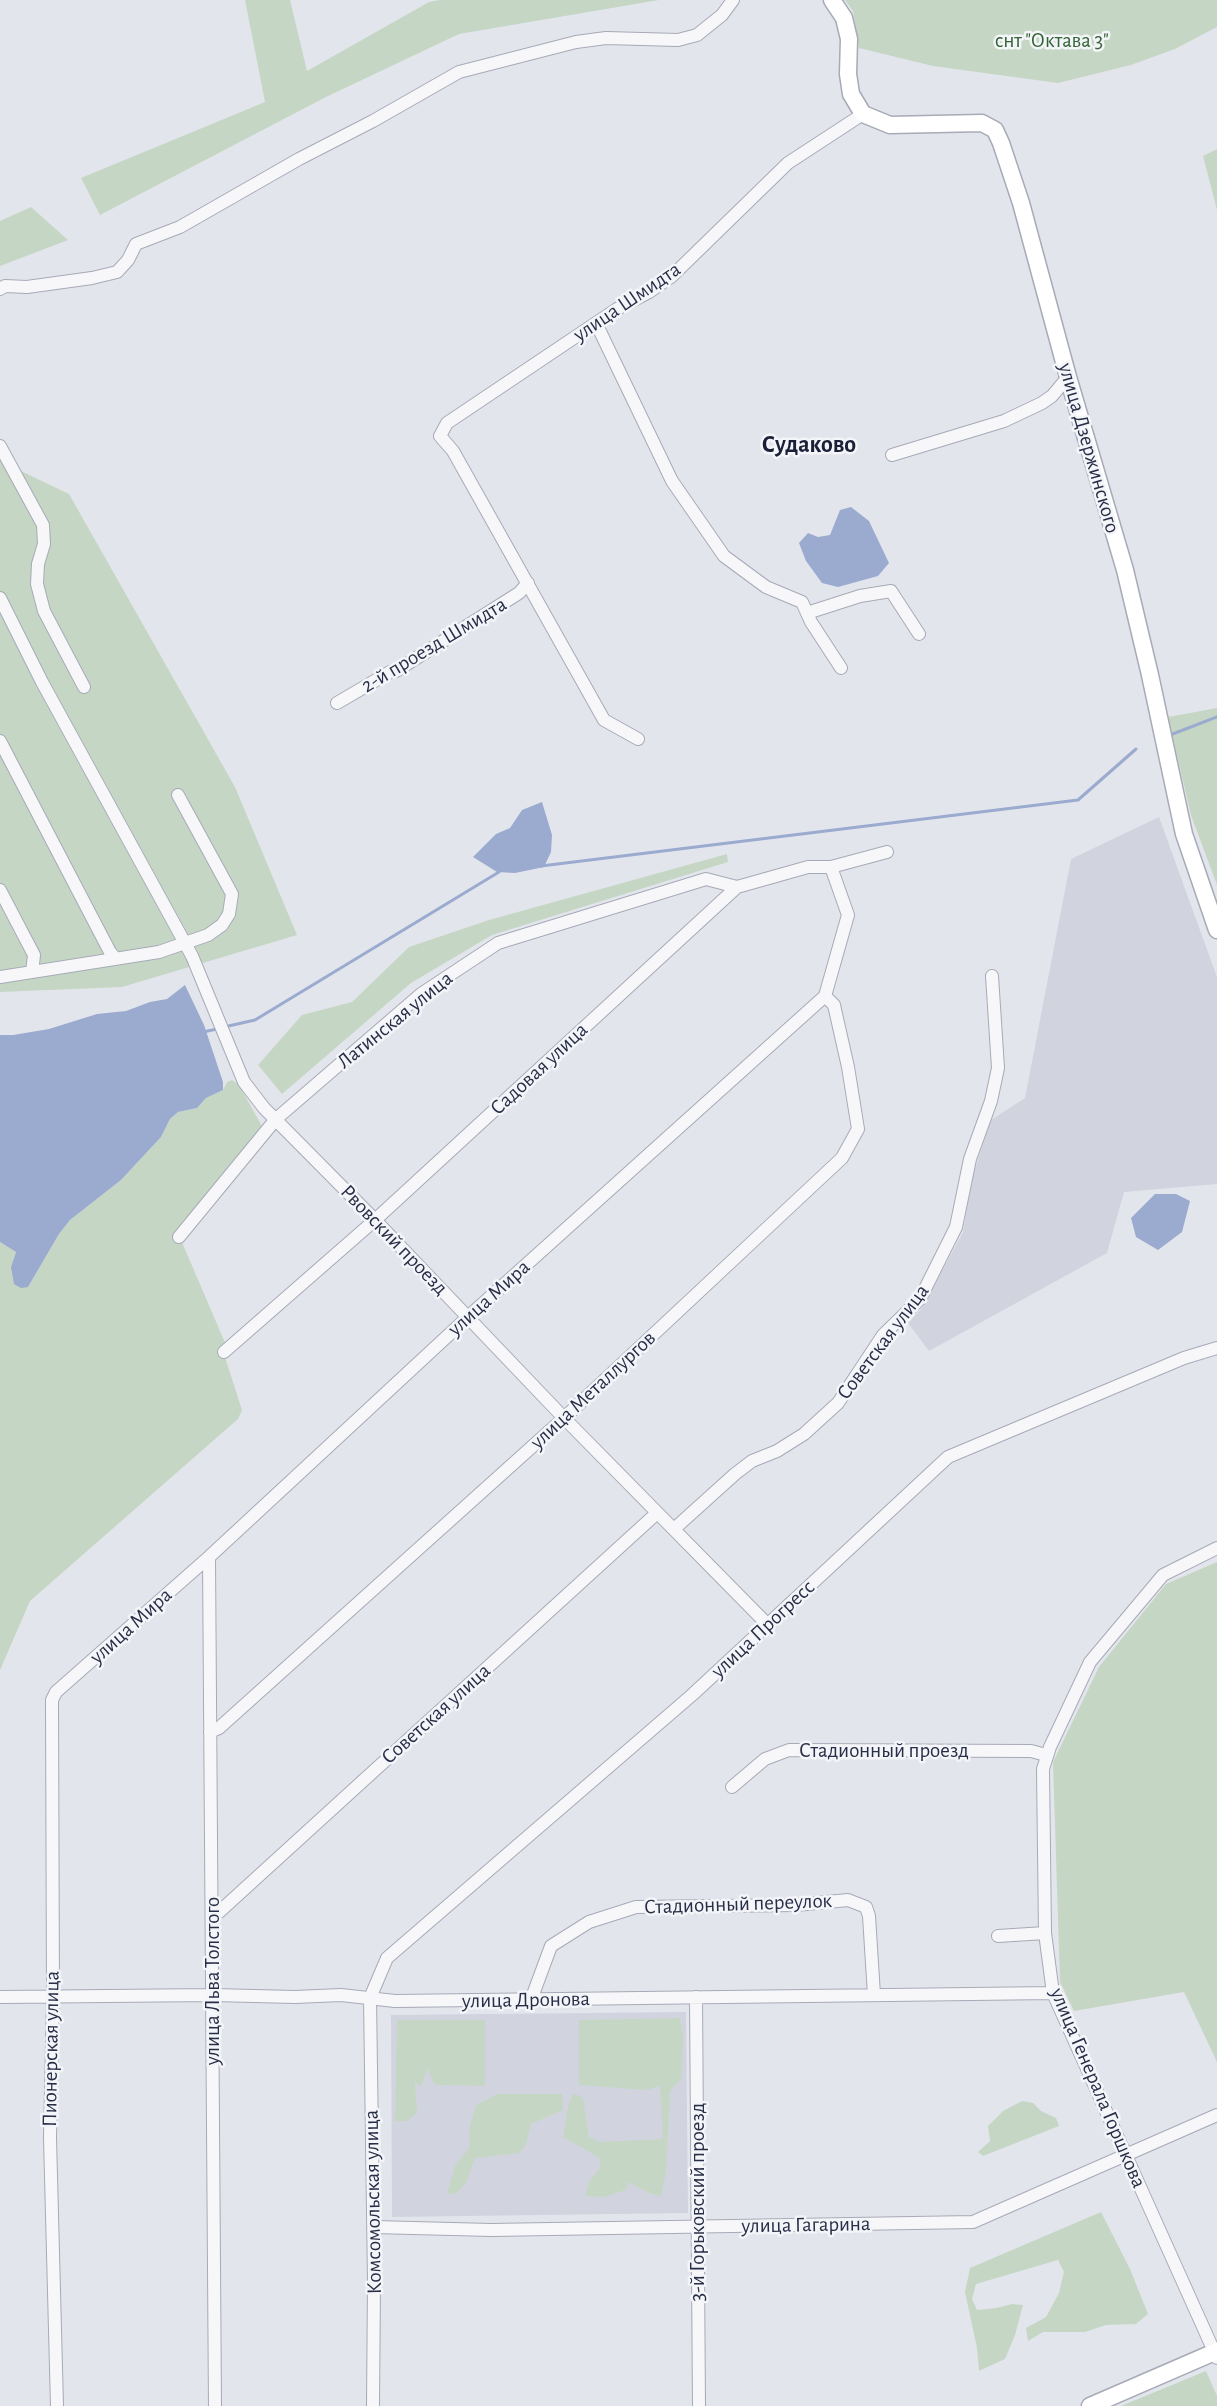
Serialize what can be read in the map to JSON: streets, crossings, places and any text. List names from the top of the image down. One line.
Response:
{"streets":{"street":["улица Шмидта","улица Дзержинского","2-й проезд Шмидта","Латинская улица","Садовая улица","Рвовский проезд","улица Мира","Советская улица","улица Металлургов","улица Прогресс","Стадионный проезд","Стадионный переулок","улица Льва Толстого","улица Дронова","Пионерская улица","улица Генерала Горшкова","Комсомольская улица","3-й Горьковский проезд","улица Гагарина"]},"crossings":[["улица Шмидта","улица Дзержинского"],["улица Шмидта","2-й проезд Шмидта"],["Латинская улица","Садовая улица"],["Латинская улица","Рвовский проезд"],["Садовая улица","Рвовский проезд"],["Рвовский проезд","улица Мира"],["Рвовский проезд","Советская улица"],["Рвовский проезд","улица Металлургов"],["Рвовский проезд","улица Прогресс"],["улица Мира","улица Металлургов"],["улица Мира","улица Льва Толстого"],["улица Мира","Пионерская улица"],["Советская улица","улица Льва Толстого"],["улица Металлургов","улица Льва Толстого"],["улица Прогресс","улица Дронова"],["улица Прогресс","Комсомольская улица"],["Стадионный проезд","улица Генерала Горшкова"],["Стадионный переулок","улица Дронова"],["улица Льва Толстого","улица Дронова"],["улица Дронова","Пионерская улица"],["улица Дронова","улица Генерала Горшкова"],["улица Дронова","Комсомольская улица"],["улица Дронова","3-й Горьковский проезд"],["улица Генерала Горшкова","улица Гагарина"],["Комсомольская улица","улица Гагарина"],["3-й Горьковский проезд","улица Гагарина"]],"districts":["Судаково"],"parks":["снт \"Октава 3\""]}
